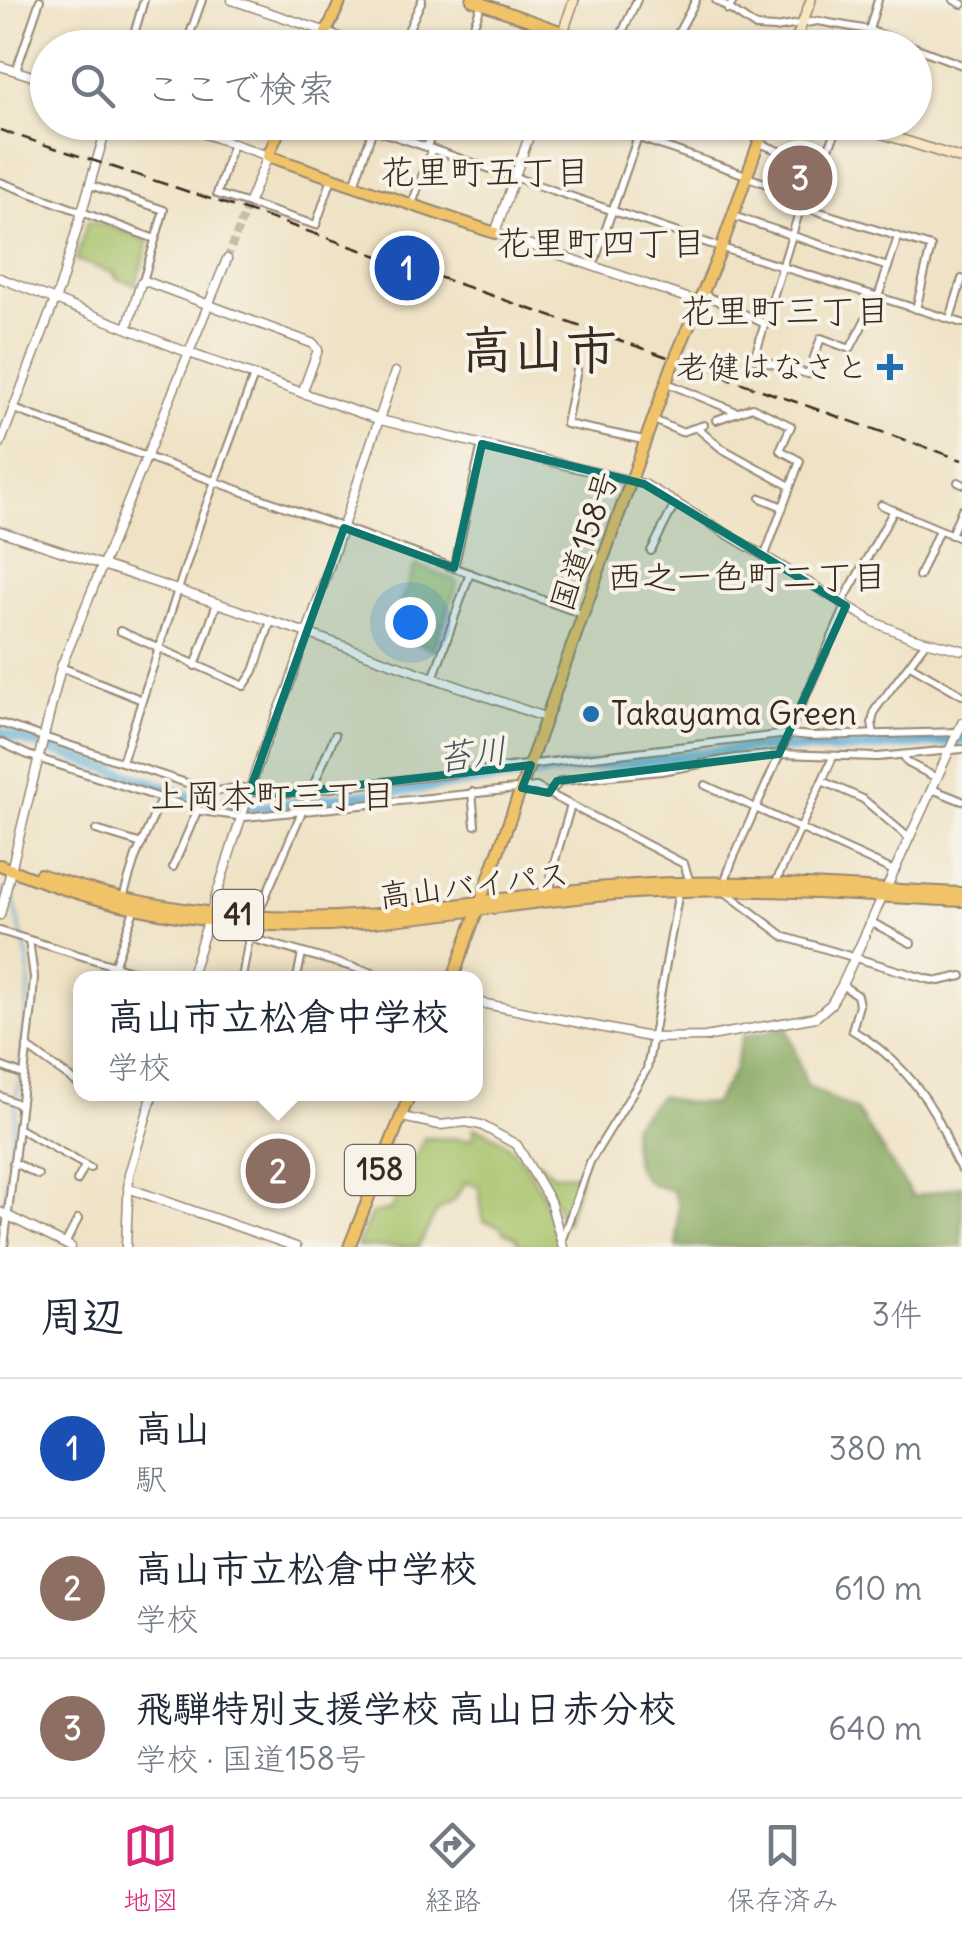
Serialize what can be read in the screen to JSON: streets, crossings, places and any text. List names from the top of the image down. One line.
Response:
{"streets":{"main road":["国道158号","高山バイパス","41","158"]},"crossings":[["国道158号","高山バイパス"]],"districts":["花里町五丁目","花里町四丁目","花里町三丁目","高山市","西之一色町二丁目","上岡本町三丁目"],"water":["苔川"],"places":{"health":["老健はなさと"],"other":["Takayama Green"]},"page":{"search":"ここで検索","pins":["3","1","2"],"popup":["高山市立松倉中学校","学校"],"heading":["周辺","3件"],"list":[{"mark":"1","name":"高山","note":"駅","value":"380 m"},{"mark":"2","name":"高山市立松倉中学校","note":"学校","value":"610 m"},{"mark":"3","name":"飛騨特別支援学校 高山日赤分校","note":"学校 · 国道158号","value":"640 m"}],"nav":["地図","経路","保存済み"]}}
